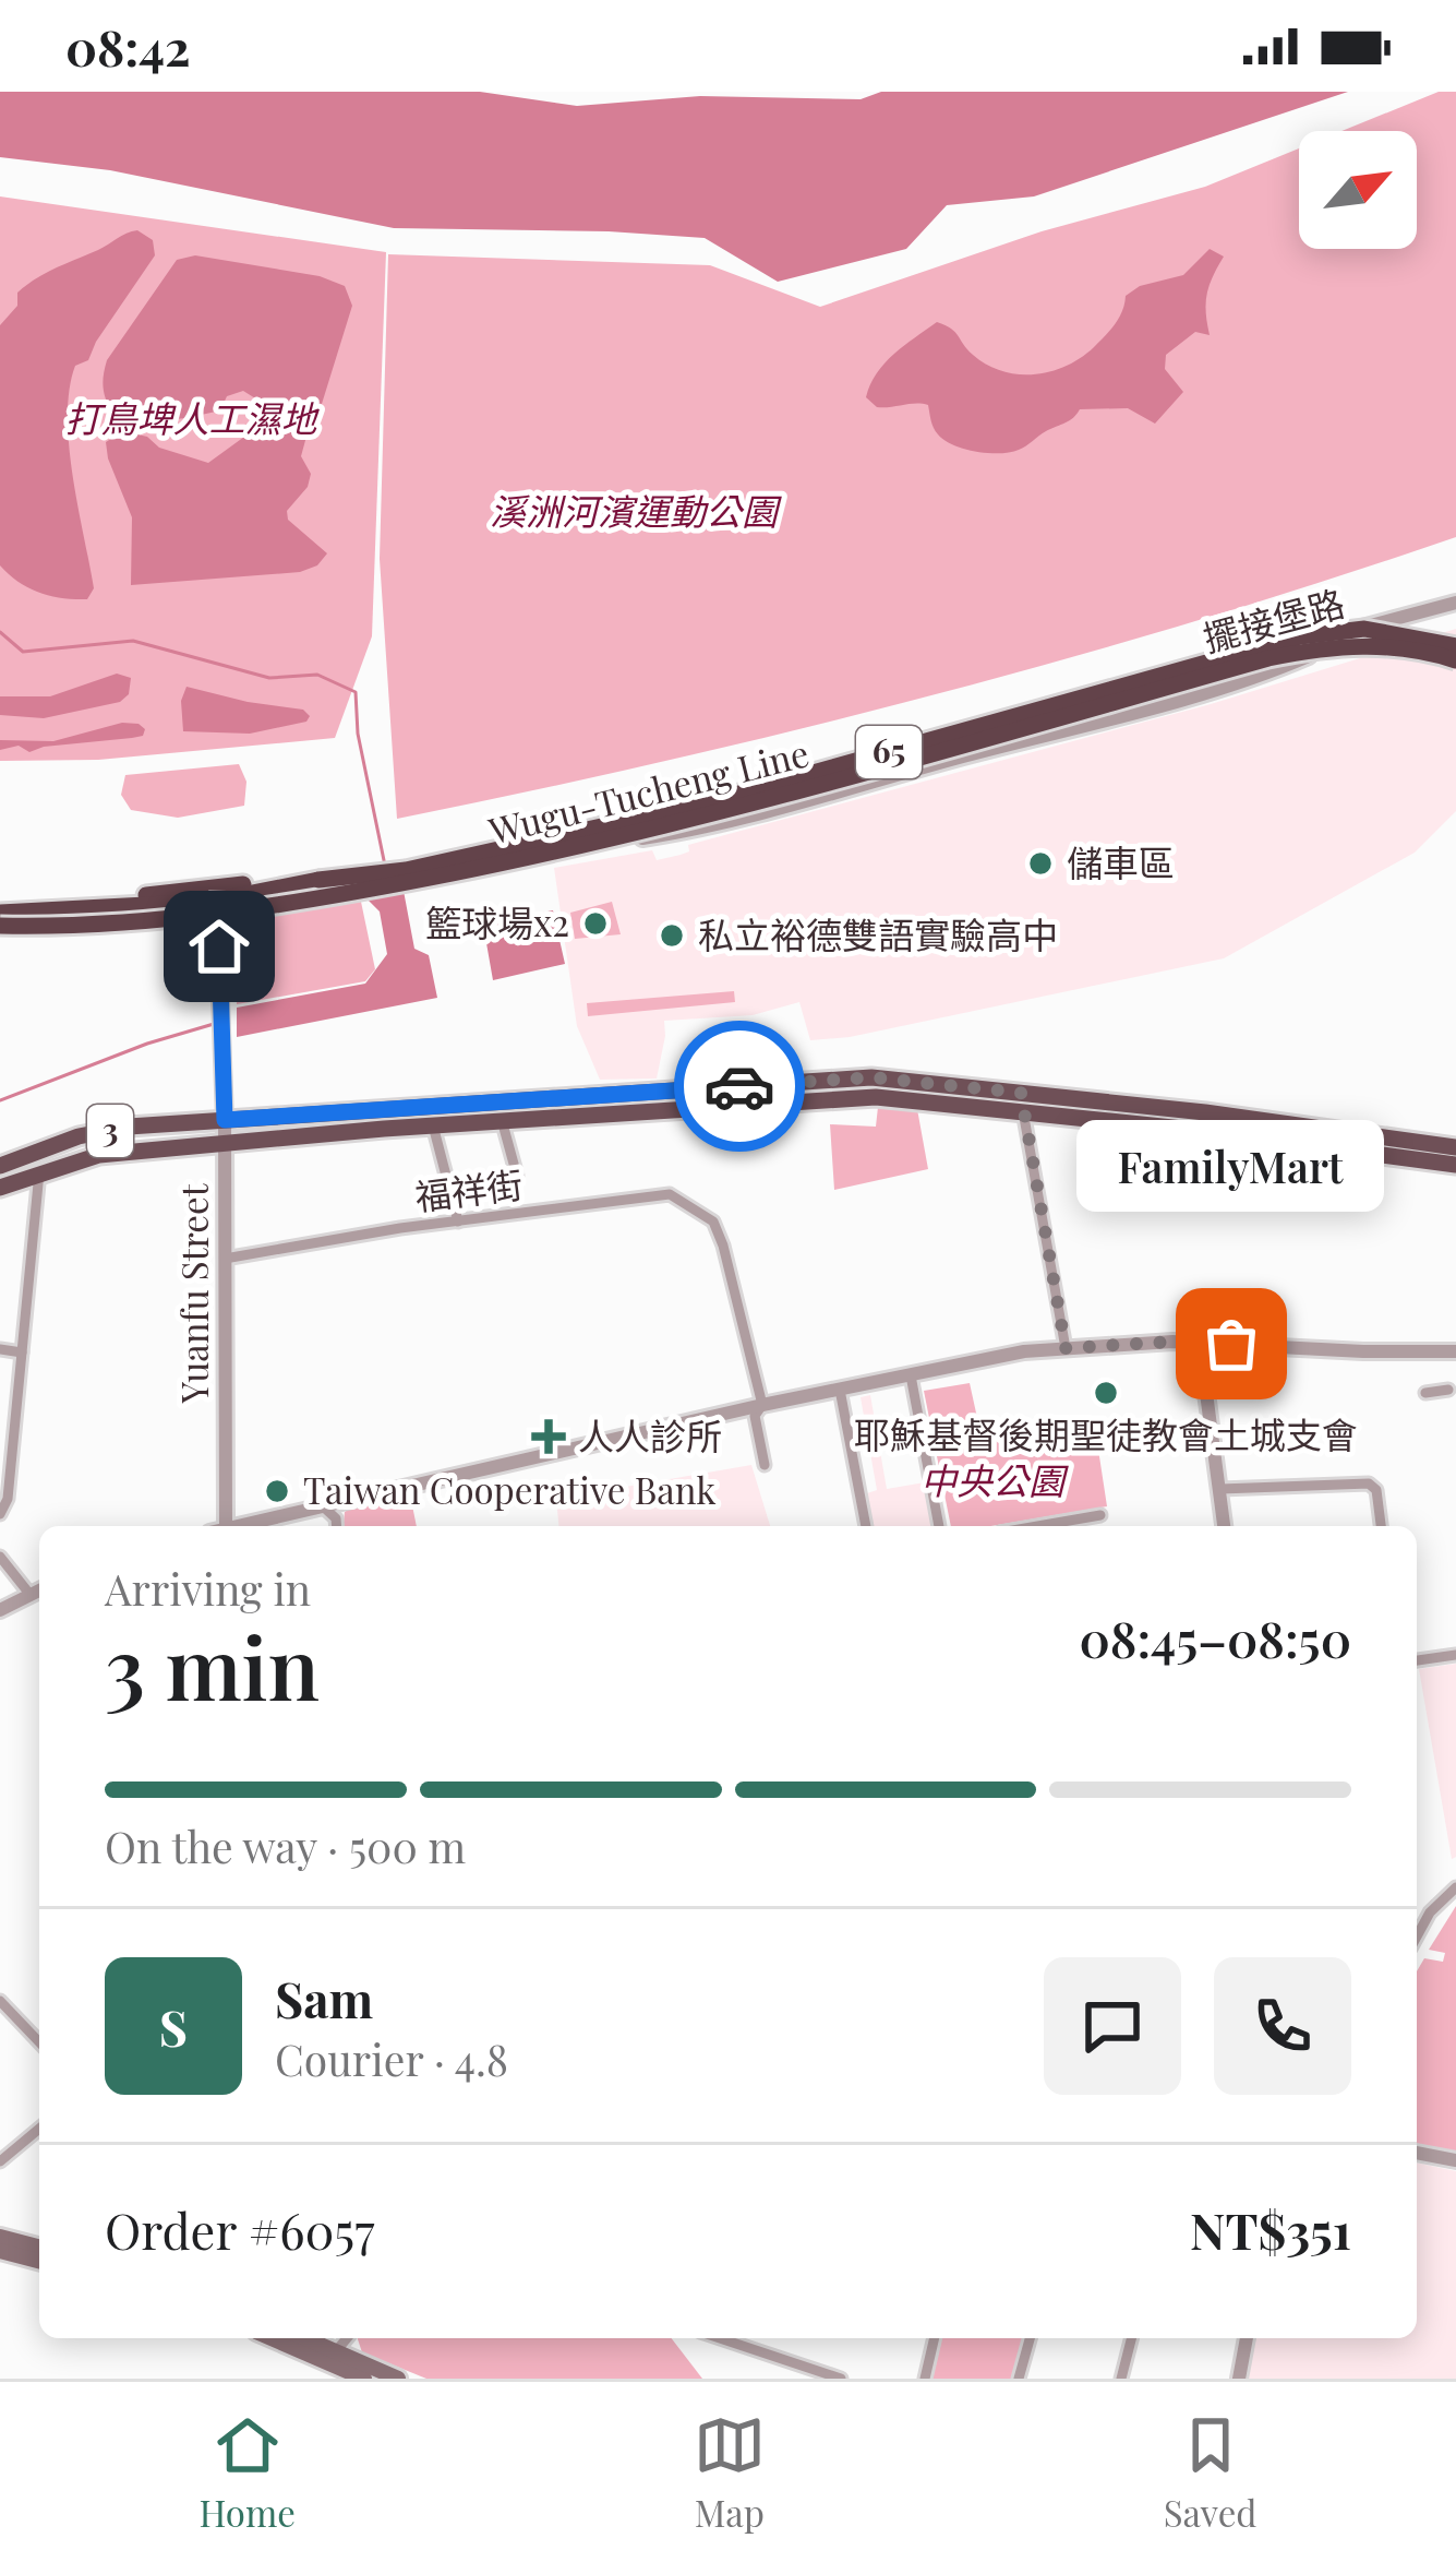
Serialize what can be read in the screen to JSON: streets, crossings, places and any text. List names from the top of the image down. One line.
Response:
{"streets":{"highway":["65","Wugu-Tucheng Line"],"main road":["3"],"street":["擺接堡路","福祥街","Yuanfu Street"]},"crossings":[["擺接堡路","Yuanfu Street"],["3","Yuanfu Street"],["福祥街","Yuanfu Street"]],"parks":["打鳥埤人工濕地","溪洲河濱運動公園","中央公園"],"places":{"other":["儲車區","籃球場x2","私立裕德雙語實驗高中","FamilyMart","耶穌基督後期聖徒教會土城支會","Taiwan Cooperative Bank"],"health":["人人診所"]},"north":"top right","page":{"status":"08:42","bubble":"FamilyMart","heading":["3 min","Arriving in","08:45–08:50"],"panel":["Sam","Courier · 4.8","Order #6057","NT$351"],"bar":"On the way · 500 m","round":"S","tabs":["Home","Map","Saved"]}}
